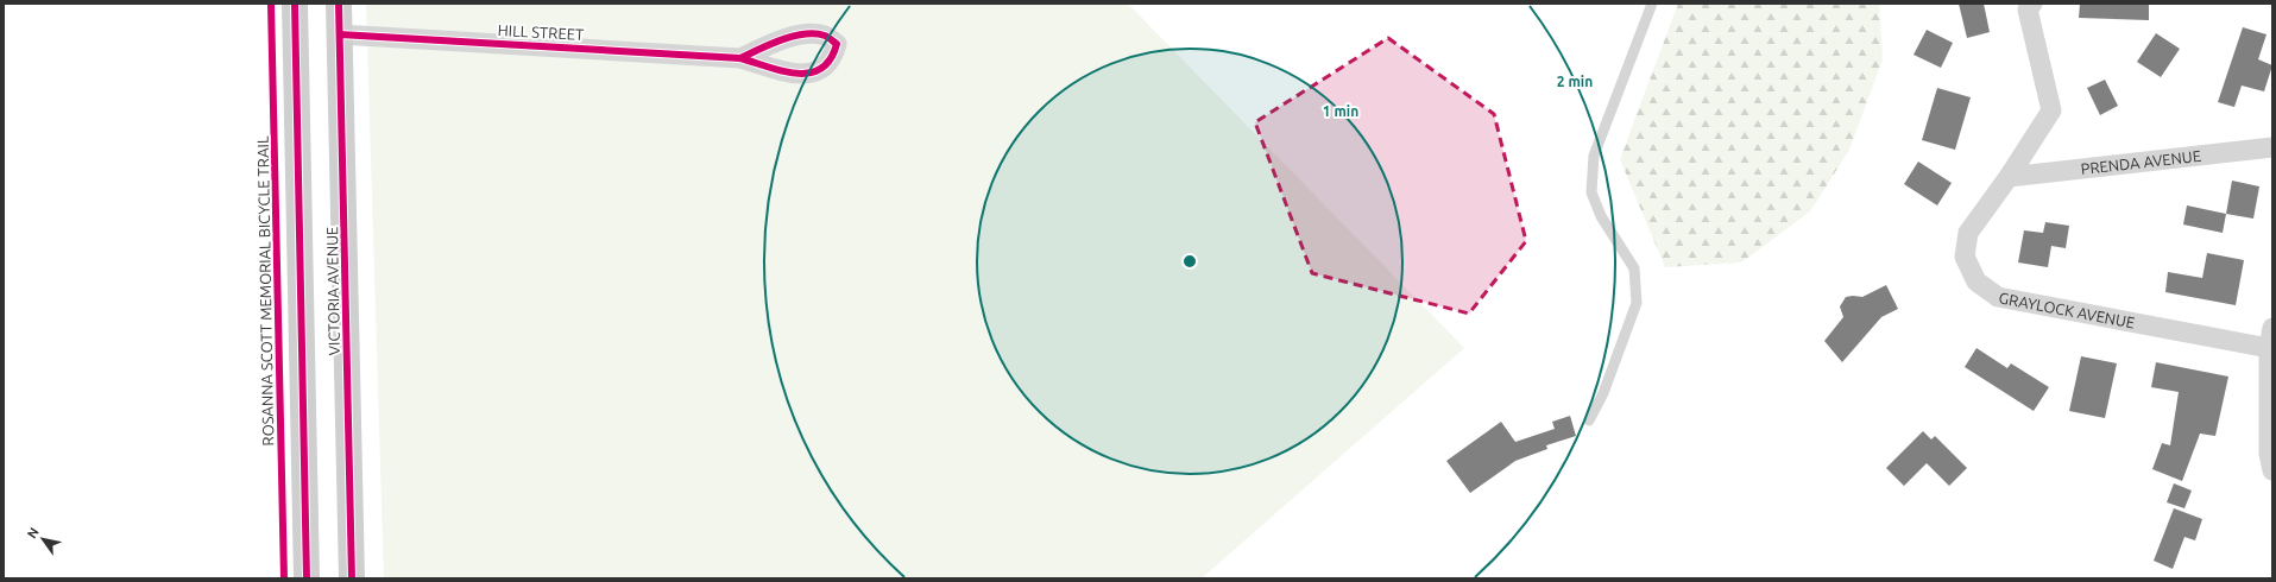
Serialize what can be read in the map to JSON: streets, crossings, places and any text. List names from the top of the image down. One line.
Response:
{"streets":{"main road":["VICTORIA AVENUE"],"street":["HILL STREET","PRENDA AVENUE","GRAYLOCK AVENUE"],"cycle path":["ROSANNA SCOTT MEMORIAL BICYCLE TRAIL"]},"crossings":[["HILL STREET","VICTORIA AVENUE"],["PRENDA AVENUE","GRAYLOCK AVENUE"]],"north":"top left","rings":["2 min","1 min"]}
